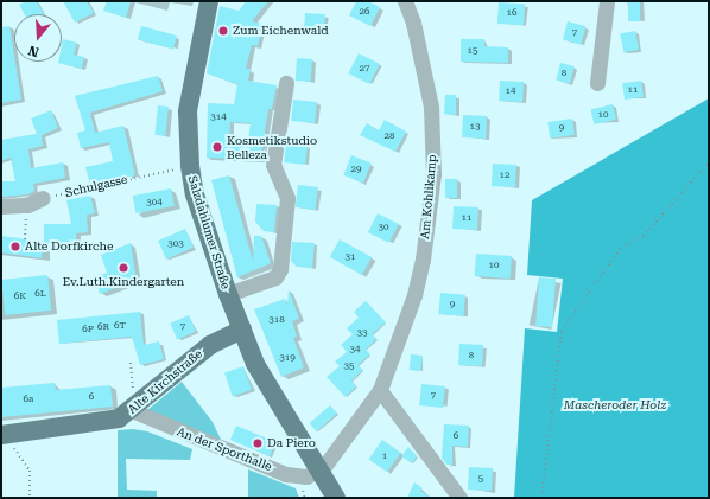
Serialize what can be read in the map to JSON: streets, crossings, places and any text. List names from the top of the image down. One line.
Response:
{"streets":{"main road":["Salzdahlumer Straße","Alte Kirchstraße"],"street":["Am Kohlikamp","An der Sporthalle"],"path":["Schulgasse"]},"crossings":[["Schulgasse","Salzdahlumer Straße"],["Am Kohlikamp","Salzdahlumer Straße"],["Am Kohlikamp","An der Sporthalle"],["Salzdahlumer Straße","Alte Kirchstraße"],["Salzdahlumer Straße","An der Sporthalle"],["Alte Kirchstraße","An der Sporthalle"]],"parks":["Mascheroder Holz"],"places":["Zum Eichenwald","Kosmetikstudio Belleza","Alte Dorfkirche","Ev.Luth.Kindergarten","Da Piero"],"house_numbers":["26","16","7","15","27","8","11","14","10","314","13","9","28","29","12","304","11","30","303","31","10","6L","6K","9","318","6T","6R","7","6P","33","34","8","319","35","7","6","6a","6","1","5"],"north":"bottom"}
